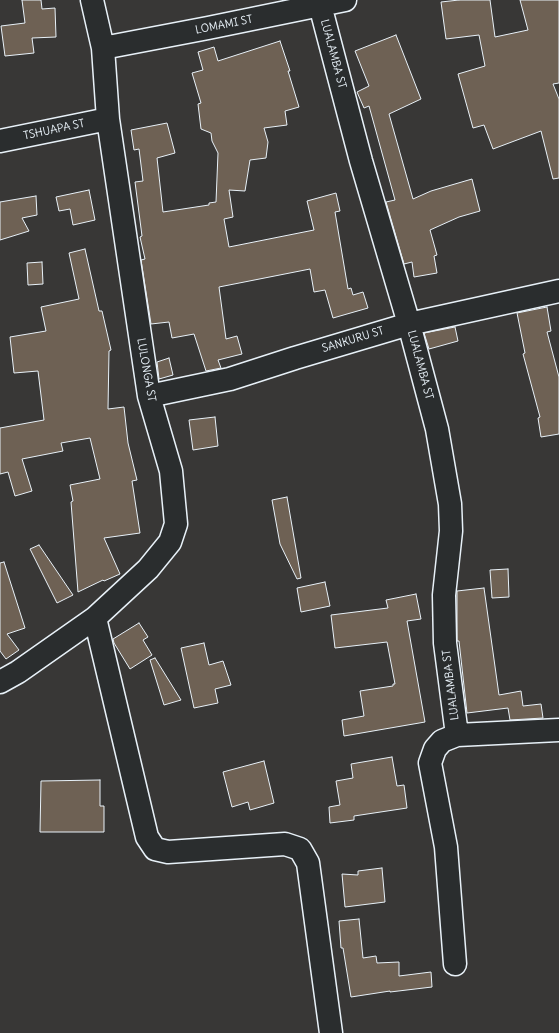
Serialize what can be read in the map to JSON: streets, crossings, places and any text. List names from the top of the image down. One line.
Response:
{"streets":{"street":["LOMAMI ST","LUALAMBA ST","TSHUAPA ST","SANKURU ST","LULONGA ST"]},"crossings":[["LOMAMI ST","LUALAMBA ST"],["LOMAMI ST","LULONGA ST"],["LUALAMBA ST","SANKURU ST"],["TSHUAPA ST","LULONGA ST"],["SANKURU ST","LULONGA ST"]]}
